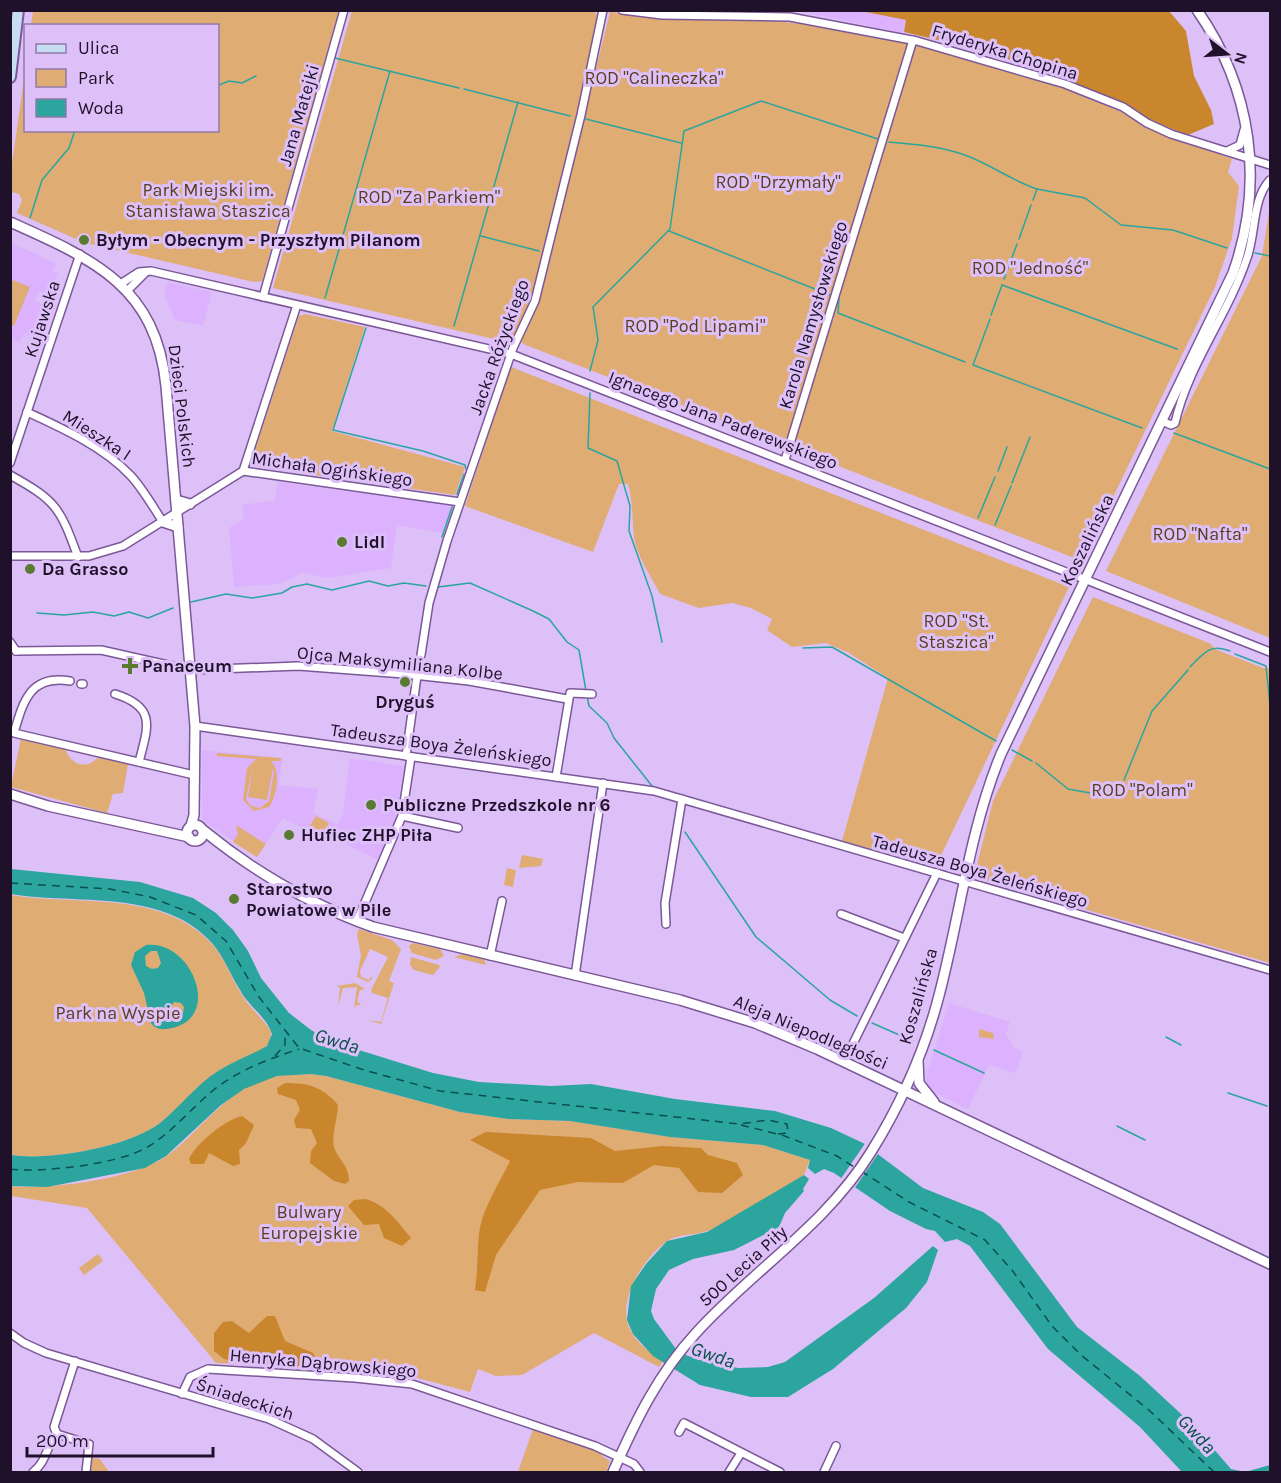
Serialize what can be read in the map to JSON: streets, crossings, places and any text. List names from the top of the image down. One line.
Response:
{"streets":{"street":["Fryderyka Chopina","Jana Matejki","Karola Namysłowskiego","Kujawska","Jacka Różyckiego","Dzieci Polskich","Ignacego Jana Paderewskiego","Mieszka I","Michała Ogińskiego","Koszalińska","Ojca Maksymiliana Kolbe","Tadeusza Boya Żeleńskiego","Aleja Niepodległości","500 Lecia Piły","Henryka Dąbrowskiego","Śniadeckich"]},"crossings":[["Fryderyka Chopina","Karola Namysłowskiego"],["Fryderyka Chopina","Koszalińska"],["Jana Matejki","Ignacego Jana Paderewskiego"],["Karola Namysłowskiego","Ignacego Jana Paderewskiego"],["Kujawska","Dzieci Polskich"],["Kujawska","Mieszka I"],["Jacka Różyckiego","Ignacego Jana Paderewskiego"],["Jacka Różyckiego","Michała Ogińskiego"],["Dzieci Polskich","Ignacego Jana Paderewskiego"],["Dzieci Polskich","Michała Ogińskiego"],["Dzieci Polskich","Ojca Maksymiliana Kolbe"],["Dzieci Polskich","Tadeusza Boya Żeleńskiego"],["Dzieci Polskich","Aleja Niepodległości"],["Ignacego Jana Paderewskiego","Koszalińska"],["Mieszka I","Michała Ogińskiego"],["Koszalińska","Tadeusza Boya Żeleńskiego"],["Koszalińska","Aleja Niepodległości"],["Koszalińska","500 Lecia Piły"],["Aleja Niepodległości","500 Lecia Piły"],["500 Lecia Piły","Henryka Dąbrowskiego"],["Henryka Dąbrowskiego","Śniadeckich"]],"water":["Gwda"],"parks":["ROD \"Calineczka\"","ROD \"Drzymały\"","Park Miejski im. Stanisława Staszica","ROD \"Za Parkiem\"","ROD \"Jedność\"","ROD \"Pod Lipami\"","ROD \"Nafta\"","ROD \"St. Staszica\"","ROD \"Polam\"","Park na Wyspie","Bulwary Europejskie"],"places":{"other":["Byłym - Obecnym - Przyszłym Pilanom","Lidl","Da Grasso","Dryguś","Publiczne Przedszkole nr 6","Hufiec ZHP Piła","Starostwo Powiatowe w Pile"],"health":["Panaceum"]},"legend":["Ulica","Park","Woda"],"scale_bar":"200 m","north":"right"}
